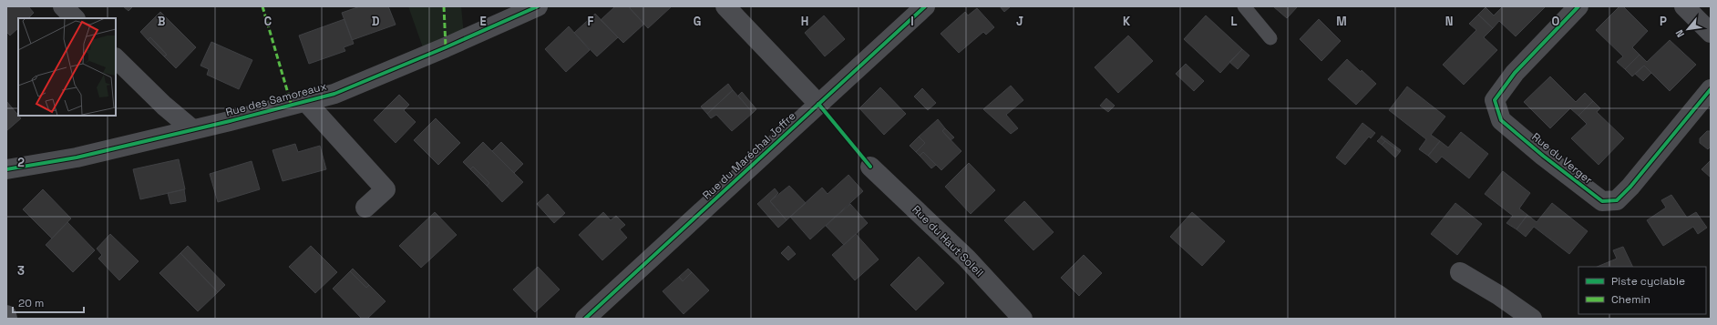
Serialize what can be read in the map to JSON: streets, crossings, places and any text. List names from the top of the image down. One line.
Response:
{"streets":{"street":["Rue des Samoreaux","Rue du Maréchal Joffre","Rue du Verger","Rue du Haut Soleil"]},"legend":["Piste cyclable","Chemin"],"scale_bar":"20 m","north":"bottom left","grid":{"columns":["B","C","D","E","F","G","H","I","J","K","L","M","N","O","P"],"rows":["2","3"]}}
